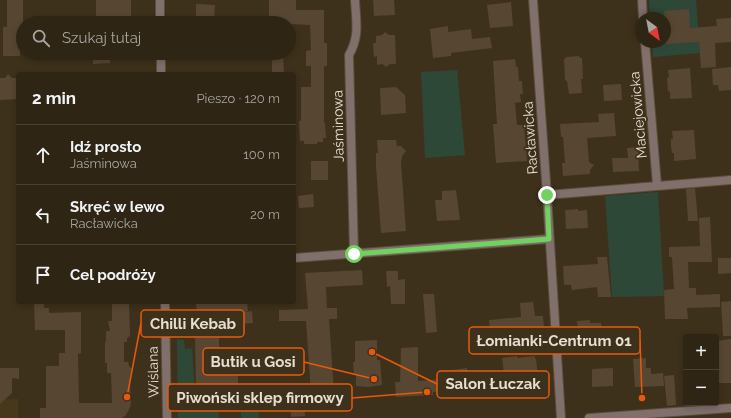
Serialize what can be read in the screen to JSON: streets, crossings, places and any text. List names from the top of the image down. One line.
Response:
{"streets":{"street":["Maciejowicka","Jaśminowa","Racławicka","Wiślana"]},"places":["Salon Łuczak","Butik u Gosi","Piwoński sklep firmowy","Chilli Kebab","Łomianki-Centrum 01"],"north":"bottom right","page":{"search":"Szukaj tutaj","heading":["2 min","Pieszo · 120 m"],"list":[["Idź prosto","Jaśminowa","100 m"],["Skręć w lewo","Racławicka","20 m"],"Cel podróży"],"map_buttons":["+","−"]}}
